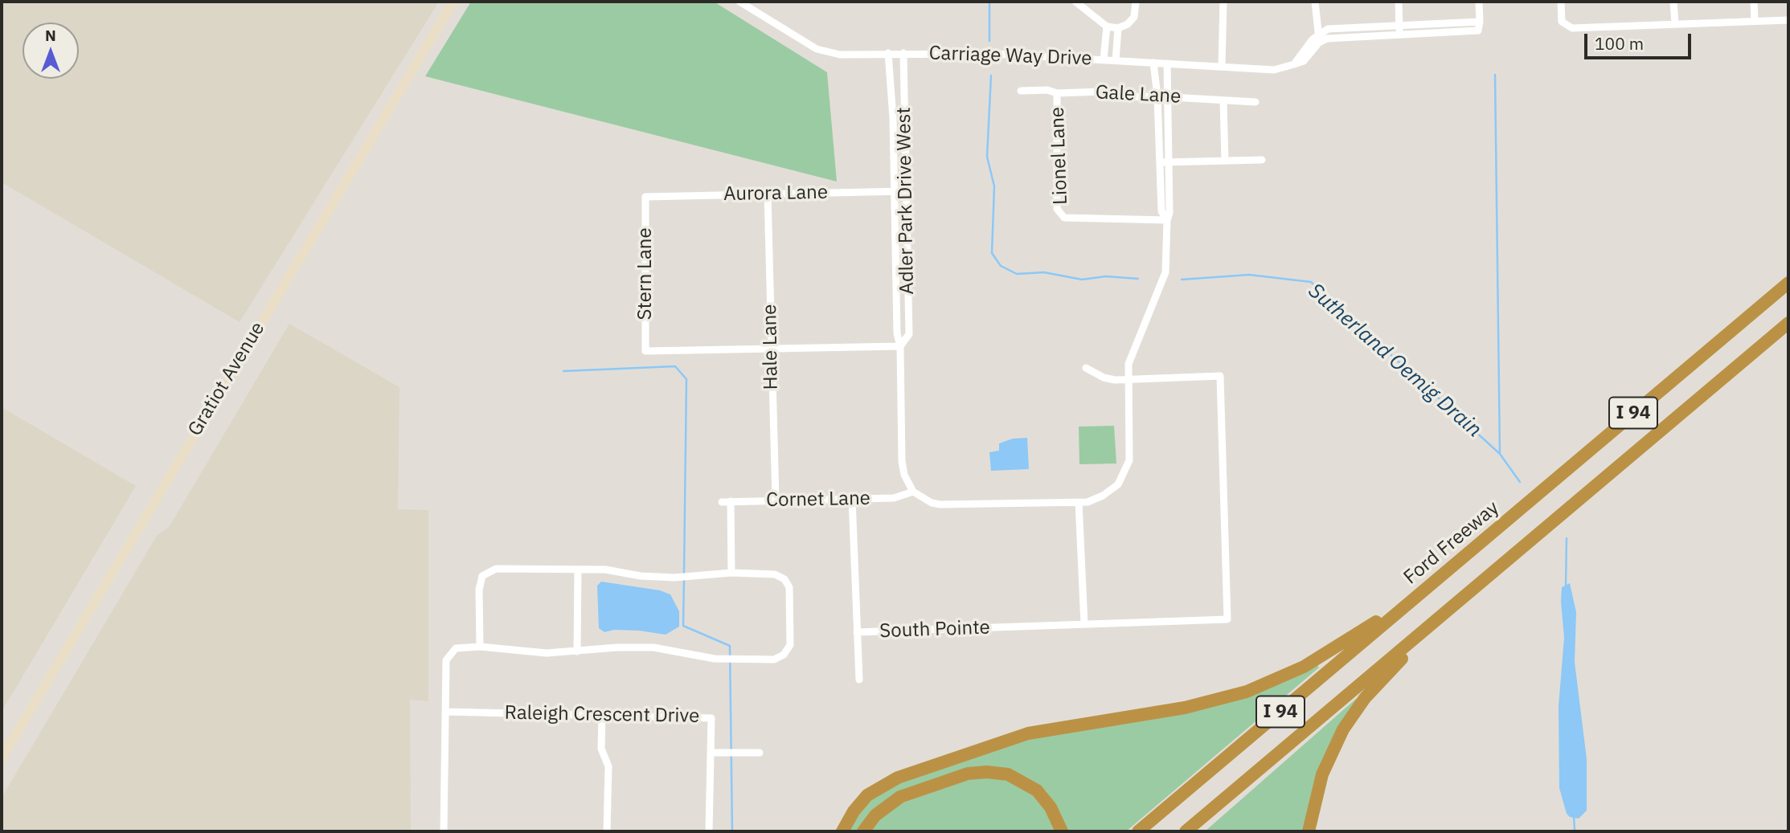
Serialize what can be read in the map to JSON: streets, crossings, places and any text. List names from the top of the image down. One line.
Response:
{"streets":{"highway":["I 94","Ford Freeway"],"main road":["Gratiot Avenue"],"street":["Carriage Way Drive","Gale Lane","Lionel Lane","Aurora Lane","Adler Park Drive West","Stern Lane","Hale Lane","Cornet Lane","South Pointe","Raleigh Crescent Drive"]},"crossings":[["Carriage Way Drive","Adler Park Drive West"],["Gale Lane","Lionel Lane"],["Aurora Lane","Adler Park Drive West"],["Aurora Lane","Stern Lane"],["Aurora Lane","Hale Lane"],["Adler Park Drive West","Cornet Lane"],["Stern Lane","Hale Lane"],["Hale Lane","Cornet Lane"]],"water":["Sutherland Oemig Drain"],"scale_bar":"100 m","north":"top"}
